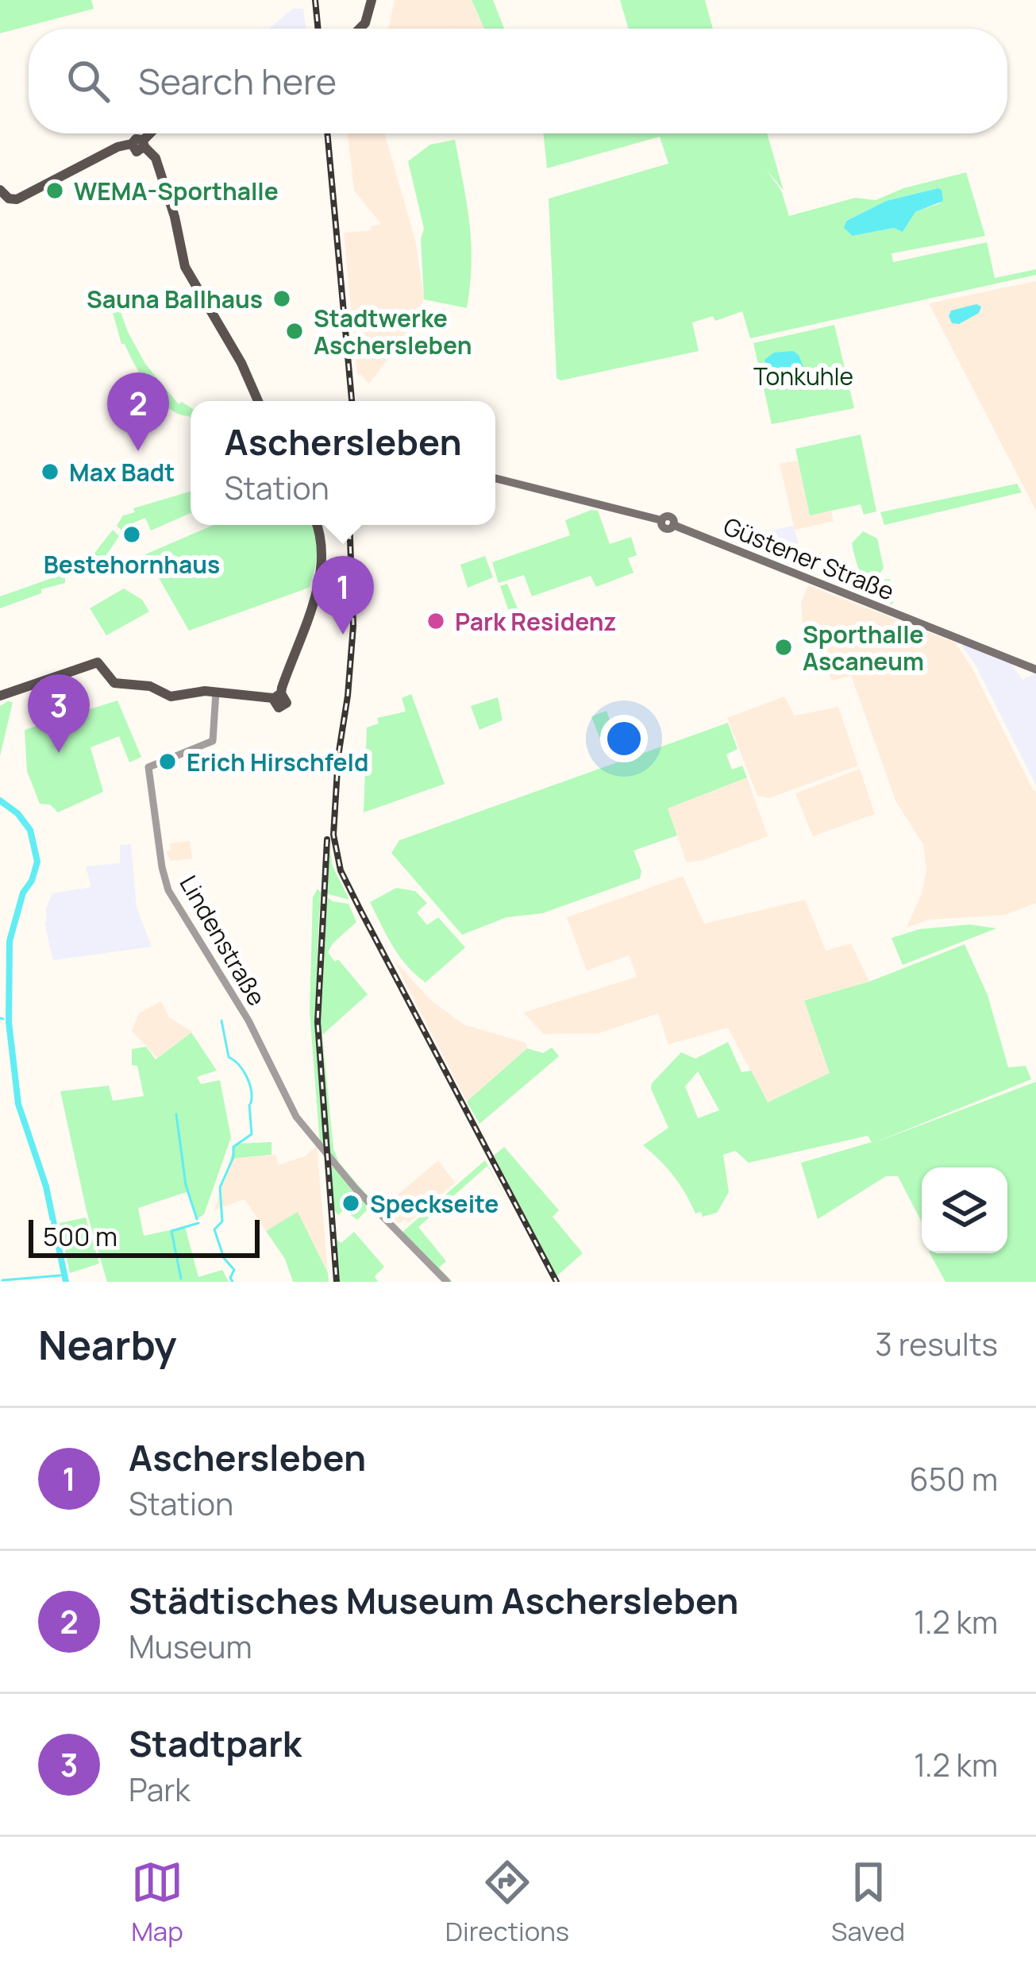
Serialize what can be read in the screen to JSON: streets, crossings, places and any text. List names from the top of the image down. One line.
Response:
{"streets":{"main road":["Güstener Straße"],"street":["Lindenstraße"]},"parks":["Tonkuhle"],"places":["WEMA-Sporthalle","Sauna Ballhaus","Stadtwerke Aschersleben","Max Badt","Bestehornhaus","Park Residenz","Sporthalle Ascaneum","Erich Hirschfeld","Speckseite"],"scale_bar":"500 m","page":{"search":"Search here","pins":["2","1","3"],"popup":["Aschersleben","Station"],"scale":"500 m","heading":["Nearby","3 results"],"list":[{"mark":"1","name":"Aschersleben","note":"Station","value":"650 m"},{"mark":"2","name":"Städtisches Museum Aschersleben","note":"Museum","value":"1.2 km"},{"mark":"3","name":"Stadtpark","note":"Park","value":"1.2 km"}],"nav":["Map","Directions","Saved"]}}
